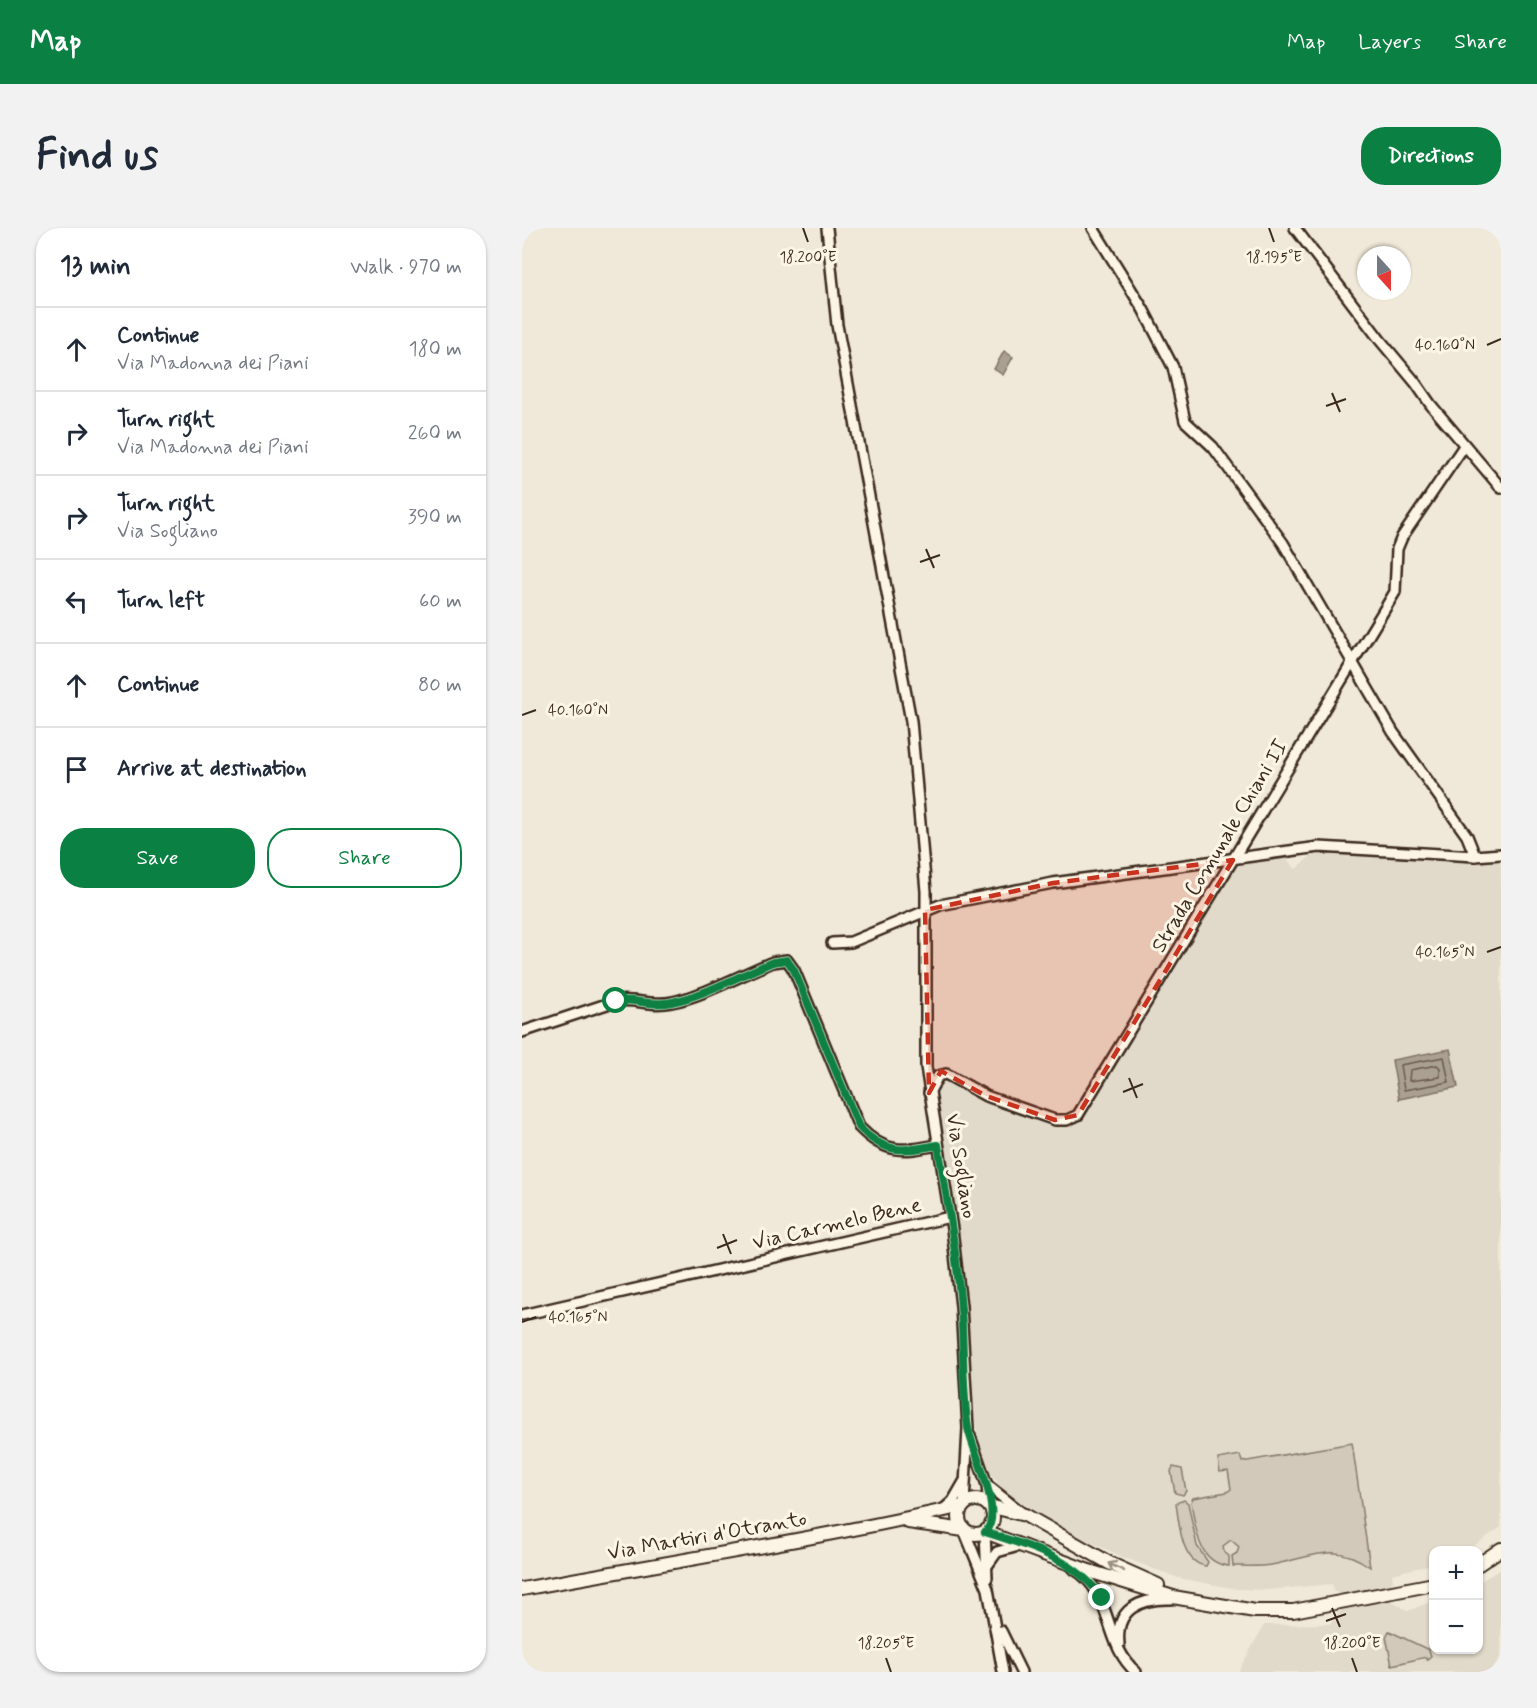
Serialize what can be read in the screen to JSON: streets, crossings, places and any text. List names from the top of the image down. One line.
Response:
{"streets":{"main road":["Via Sogliano","Via Martiri d'Otranto"],"street":["Strada Comunale Chiani II","Via Carmelo Bene"]},"crossings":[["Strada Comunale Chiani II","Via Sogliano"],["Via Sogliano","Via Carmelo Bene"],["Via Sogliano","Via Martiri d'Otranto"]],"north":"bottom","page":{"header":"Map","nav":["Map","Layers","Share"],"buttons":["Directions",["Save","Share"]],"title":"Find us","heading":["13 min","Walk · 970 m"],"list":[["Continue","Via Madonna dei Piani","180 m"],["Turn right","Via Madonna dei Piani","260 m"],["Turn right","Via Sogliano","390 m"],["Turn left","60 m"],["Continue","80 m"],"Arrive at destination"],"map_buttons":["+","−"]},"coordinates":["18.200°E","18.195°E","40.160°N","40.165°N","18.205°E"]}
